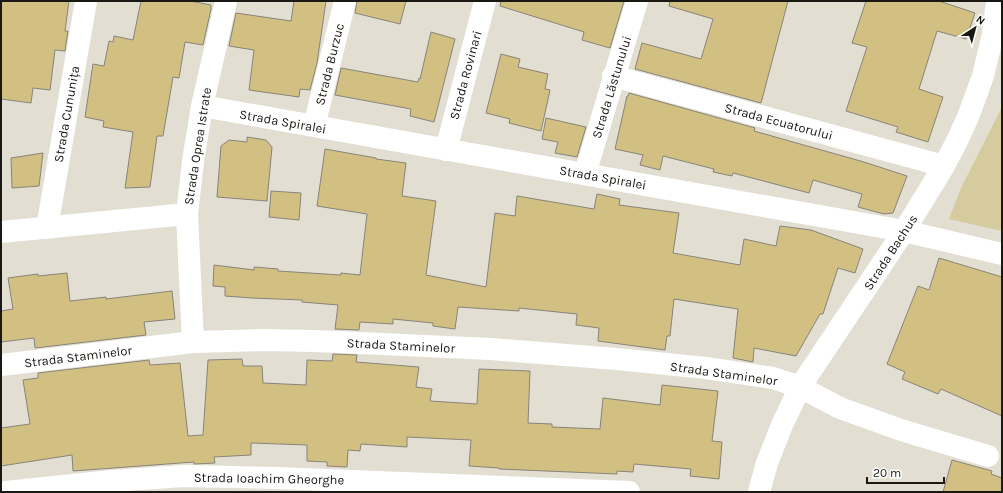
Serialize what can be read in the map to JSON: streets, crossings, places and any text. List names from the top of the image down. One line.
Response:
{"streets":{"street":["Strada Burzuc","Strada Rovinari","Strada Lăstunului","Strada Cununița","Strada Spiralei","Strada Ecuatorului","Strada Oprea Istrate","Strada Bachus","Strada Staminelor","Strada Ioachim Gheorghe"]},"crossings":[["Strada Burzuc","Strada Spiralei"],["Strada Rovinari","Strada Spiralei"],["Strada Lăstunului","Strada Spiralei"],["Strada Lăstunului","Strada Ecuatorului"],["Strada Spiralei","Strada Oprea Istrate"],["Strada Spiralei","Strada Bachus"],["Strada Ecuatorului","Strada Bachus"],["Strada Oprea Istrate","Strada Staminelor"],["Strada Bachus","Strada Staminelor"]],"scale_bar":"20 m","north":"top right"}
